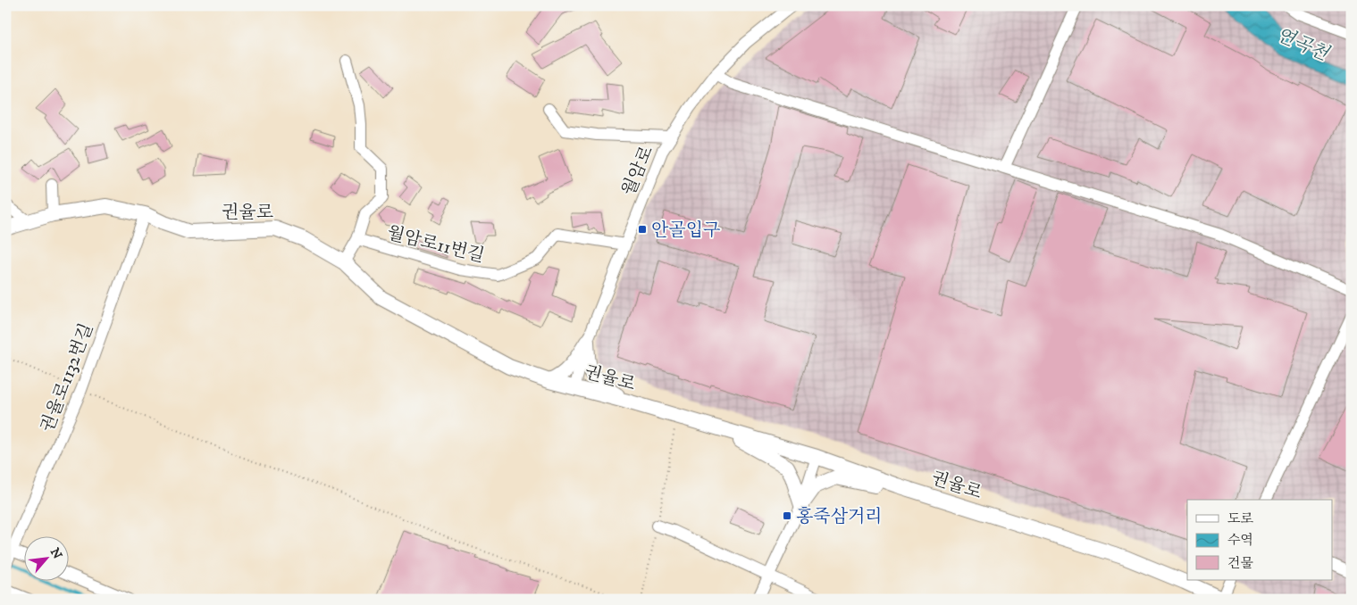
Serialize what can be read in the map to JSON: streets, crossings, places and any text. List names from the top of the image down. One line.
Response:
{"streets":{"main road":["권율로"],"street":["월암로","월암로11번길","권율로1132번길"]},"crossings":[["월암로","권율로"],["월암로","월암로11번길"],["권율로","월암로11번길"],["권율로","권율로1132번길"]],"water":["연곡천"],"places":{"transit":["안골입구","홍죽삼거리"]},"legend":["도로","수역","건물"],"north":"top right"}
